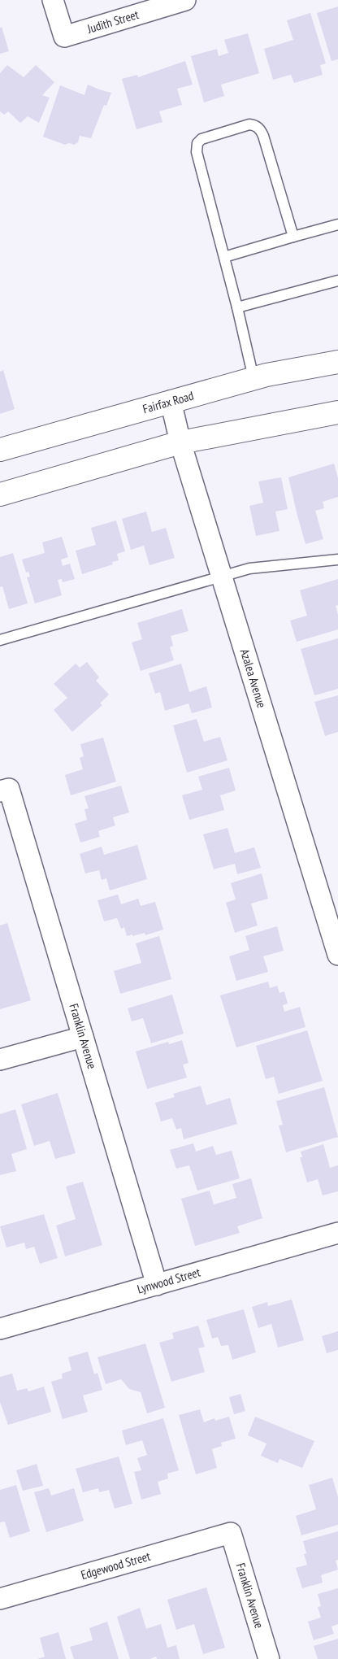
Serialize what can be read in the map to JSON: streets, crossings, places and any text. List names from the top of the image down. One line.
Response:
{"streets":{"main road":["Fairfax Road"],"street":["Judith Street","Azalea Avenue","Franklin Avenue","Lynwood Street","Edgewood Street"]},"crossings":[["Fairfax Road","Azalea Avenue"],["Franklin Avenue","Lynwood Street"],["Franklin Avenue","Edgewood Street"]]}
